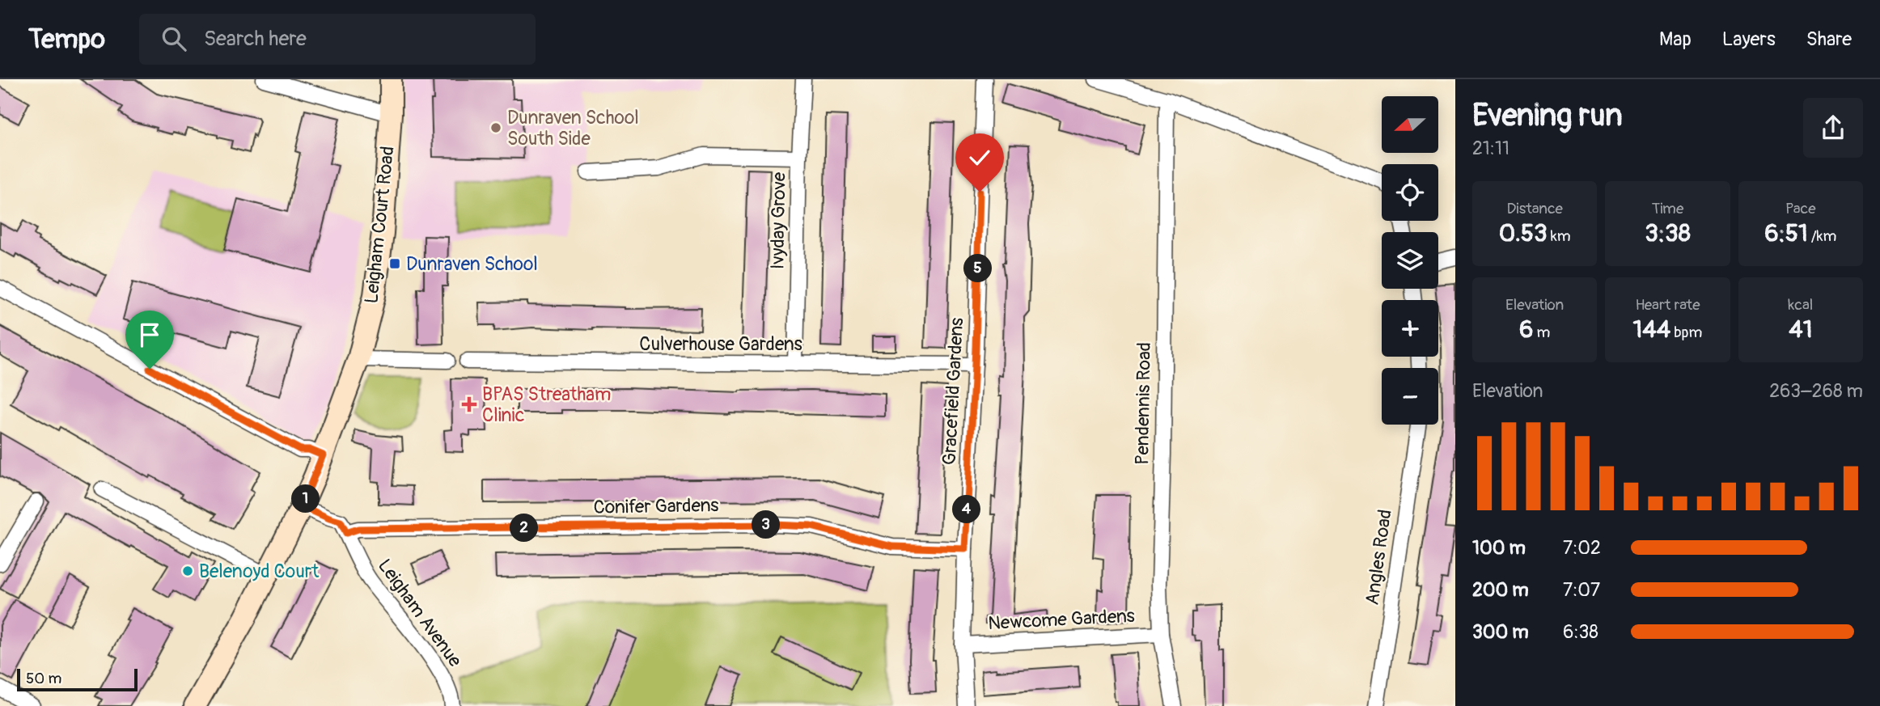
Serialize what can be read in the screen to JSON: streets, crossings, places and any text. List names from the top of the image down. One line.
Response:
{"streets":{"street":["Ivyday Grove","Leigham Court Road","Culverhouse Gardens","Gracefield Gardens","Pendennis Road","Conifer Gardens","Angles Road","Leigham Avenue","Newcome Gardens"]},"crossings":[["Ivyday Grove","Culverhouse Gardens"],["Culverhouse Gardens","Gracefield Gardens"],["Gracefield Gardens","Conifer Gardens"],["Gracefield Gardens","Newcome Gardens"],["Pendennis Road","Newcome Gardens"],["Conifer Gardens","Leigham Avenue"]],"places":{"other":["Dunraven School South Side","Belenoyd Court"],"transit":["Dunraven School"],"health":["BPAS Streatham Clinic"]},"scale_bar":"50 m","north":"left","page":{"header":"Tempo","search":"Search here","nav":["Map","Layers","Share"],"heading":["Evening run","21:11"],"map_buttons":["+","−"],"stats":[["Distance","0.53 km"],["Time","3:38"],["Pace","6:51 /km"],["Elevation","6 m"],["Heart rate","144 bpm"],["kcal","41"]],"pins":["5","1","4","3","2"],"chart":["Elevation","263–268 m"],"list":[{"name":"100 m","note":"7:02"},{"name":"200 m","note":"7:07"},{"name":"300 m","note":"6:38"}],"scale":"50 m"}}
